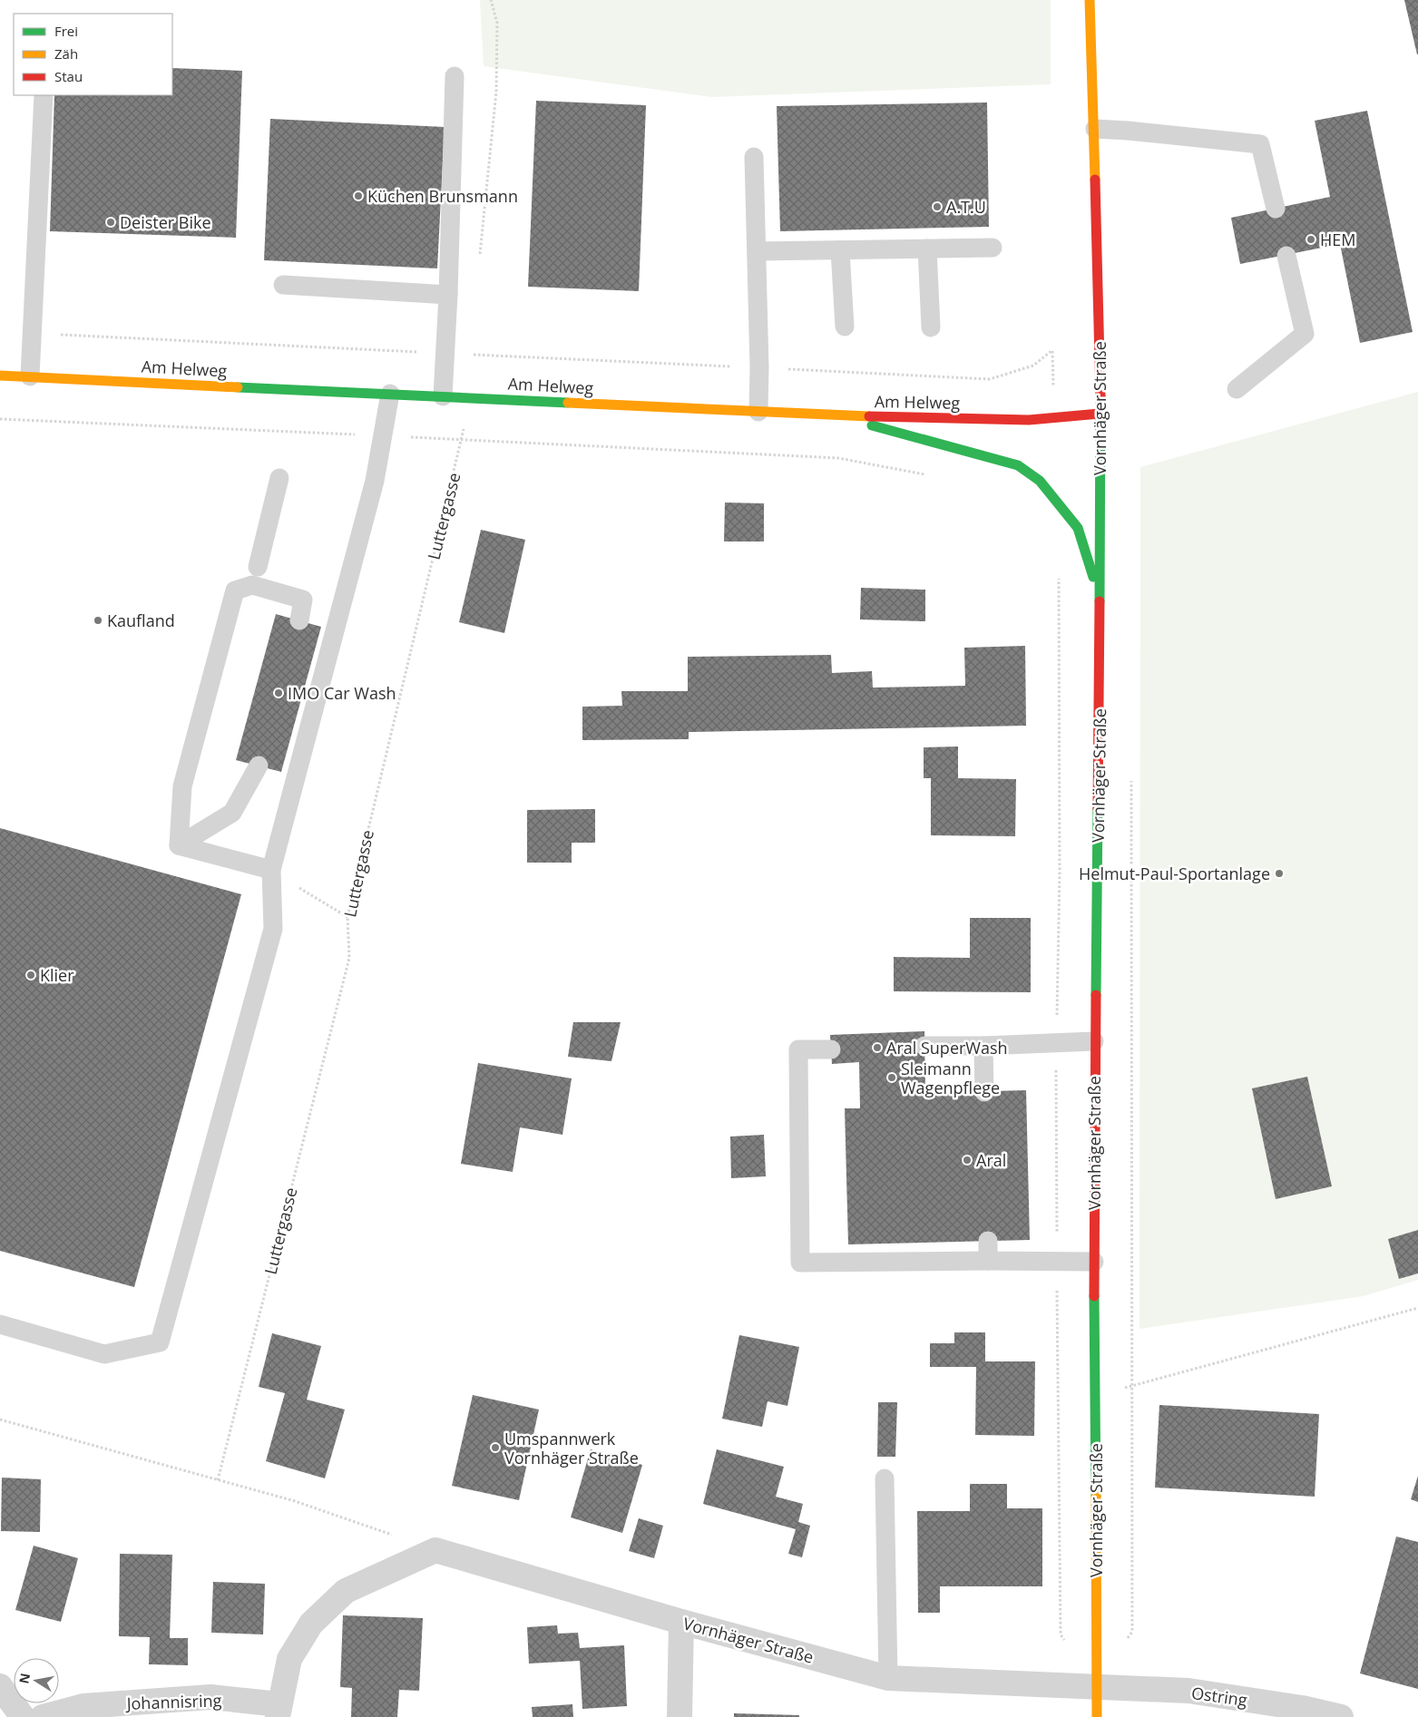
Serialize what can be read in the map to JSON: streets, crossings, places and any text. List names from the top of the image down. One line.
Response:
{"streets":{"main road":["Am Helweg","Vornhäger Straße"],"street":["Ostring","Johannisring"],"path":["Luttergasse"]},"crossings":[["Am Helweg","Vornhäger Straße"],["Am Helweg","Luttergasse"],["Vornhäger Straße","Ostring"],["Vornhäger Straße","Johannisring"]],"places":["Küchen Brunsmann","A.T.U","Deister Bike","HEM","Kaufland","IMO Car Wash","Helmut-Paul-Sportanlage","Klier","Aral SuperWash","Sleimann Wagenpflege","Aral","Umspannwerk Vornhäger Straße"],"legend":["Frei","Zäh","Stau"],"north":"left"}
